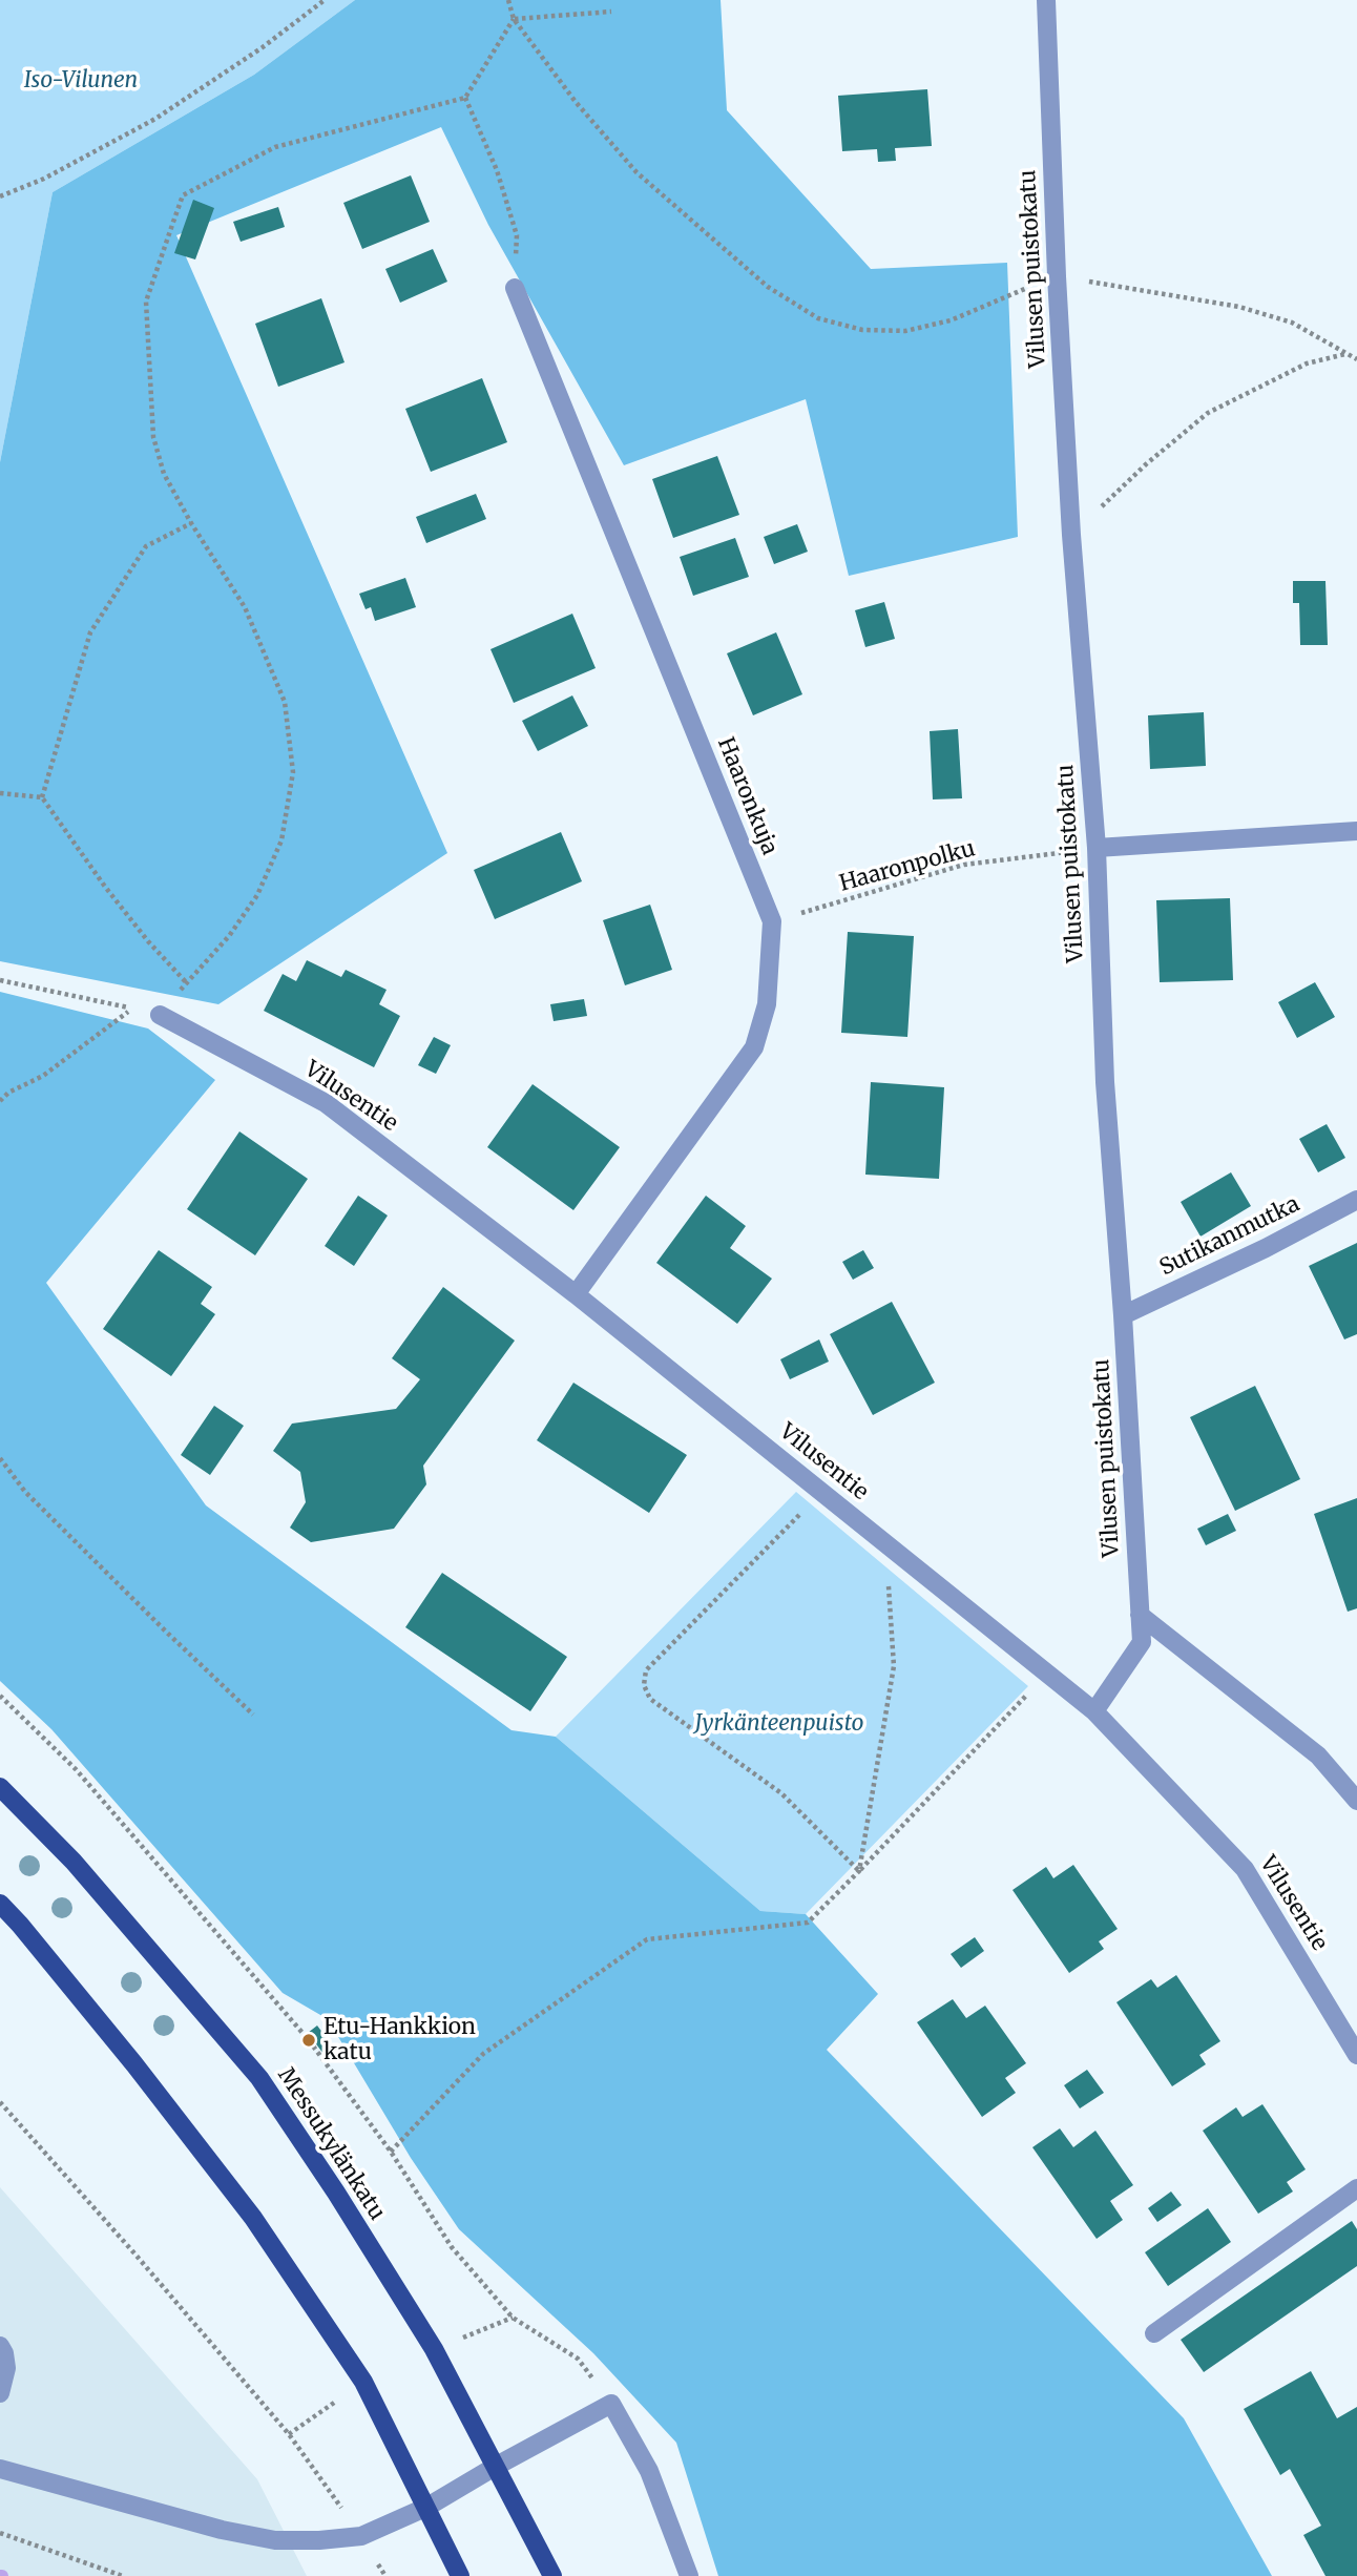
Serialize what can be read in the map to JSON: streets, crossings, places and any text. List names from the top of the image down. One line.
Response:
{"streets":{"main road":["Messukylänkatu"],"street":["Vilusen puistokatu","Haaronkuja","Vilusentie","Sutikanmutka"],"path":["Haaronpolku"]},"crossings":[["Vilusen puistokatu","Haaronpolku"],["Vilusen puistokatu","Vilusentie"],["Vilusen puistokatu","Sutikanmutka"],["Haaronkuja","Haaronpolku"],["Haaronkuja","Vilusentie"]],"parks":["Iso-Vilunen","Jyrkänteenpuisto"],"places":["Etu-Hankkion katu"]}
